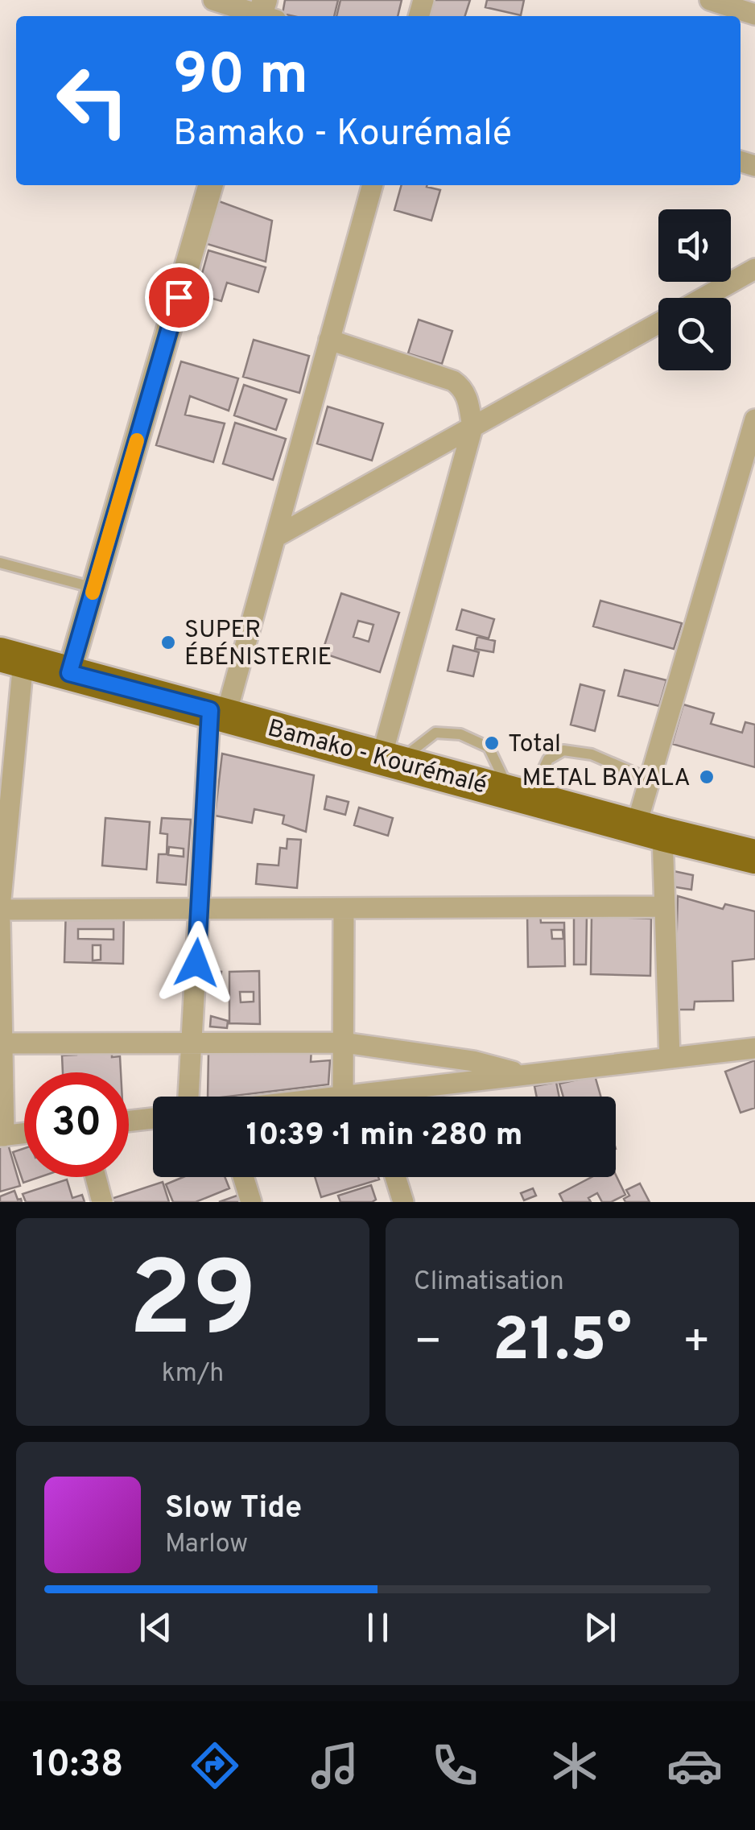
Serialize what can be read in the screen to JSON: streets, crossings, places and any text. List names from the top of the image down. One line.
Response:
{"streets":{"highway":["Bamako - Kourémalé"]},"places":["SUPER ÉBÉNISTERIE","Total","METAL BAYALA"],"page":{"turn":["90 m","Bamako - Kourémalé"],"limit":"30","trip":"10:39 · 1 min · 280 m","tile":[["29","km/h"],"Climatisation"],"heat":["−","21.5°","+"],"song":["Slow Tide","Marlow"],"tabs":"10:38"}}
